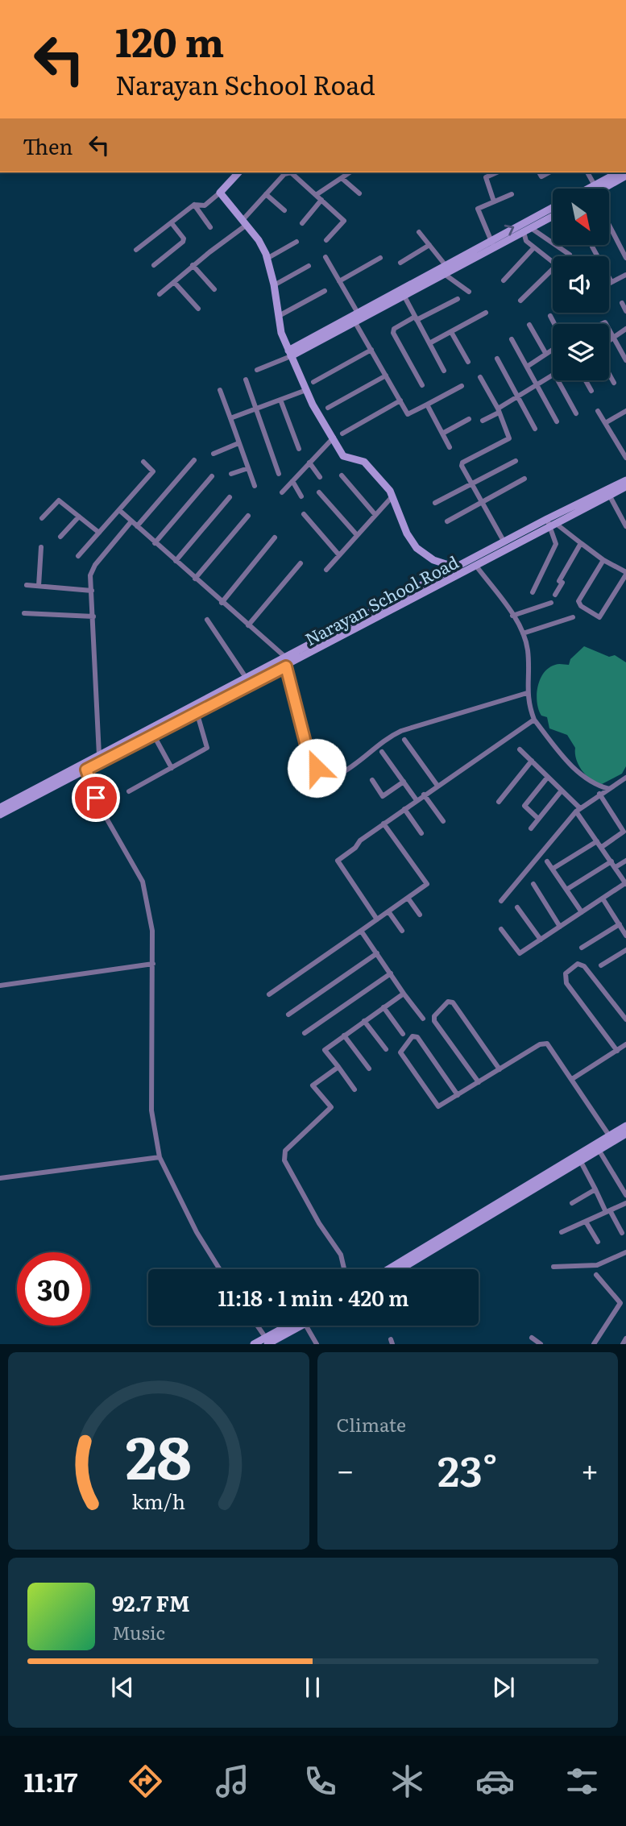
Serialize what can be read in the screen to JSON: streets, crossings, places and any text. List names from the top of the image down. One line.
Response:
{"streets":{"street":["Narayan School Road"]},"north":"bottom right","page":{"turn":["120 m","Narayan School Road"],"then":"Then","limit":"30","trip":"11:18 · 1 min · 420 m","tile":"Climate","heat":["−","23°","+"],"song":["92.7 FM","Music"],"tabs":"11:17","gauge":["28","km/h"]}}
